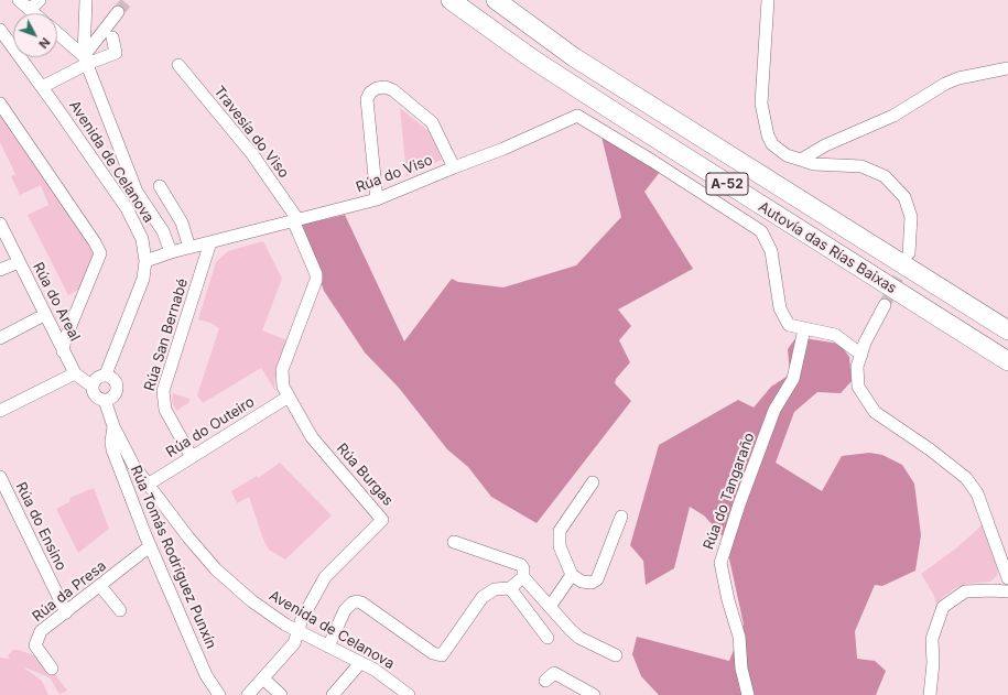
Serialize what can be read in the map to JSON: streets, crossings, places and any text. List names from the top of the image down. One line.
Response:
{"streets":{"highway":["A-52","Autovía das Rías Baixas"],"street":["Travesía do Viso","Avenida de Celanova","Rúa do Viso","Rúa do Areal","Rúa San Bernabé","Rúa do Outeiro","Rúa Burgas","Rúa do Tangaraño","Rúa do Ensino","Rúa Tomás Rodríguez Punxín","Rúa da Presa"]},"crossings":[["Travesía do Viso","Rúa do Viso"],["Travesía do Viso","Rúa do Outeiro"],["Travesía do Viso","Rúa Burgas"],["Avenida de Celanova","Rúa do Viso"],["Avenida de Celanova","Rúa do Outeiro"],["Avenida de Celanova","Rúa Burgas"],["Avenida de Celanova","Rúa Tomás Rodríguez Punxín"],["Rúa do Viso","Rúa San Bernabé"],["Rúa do Viso","Rúa do Tangaraño"],["Rúa San Bernabé","Rúa do Outeiro"],["Rúa do Outeiro","Rúa Burgas"],["Rúa do Ensino","Rúa da Presa"],["Rúa Tomás Rodríguez Punxín","Rúa da Presa"]],"north":"bottom right"}
